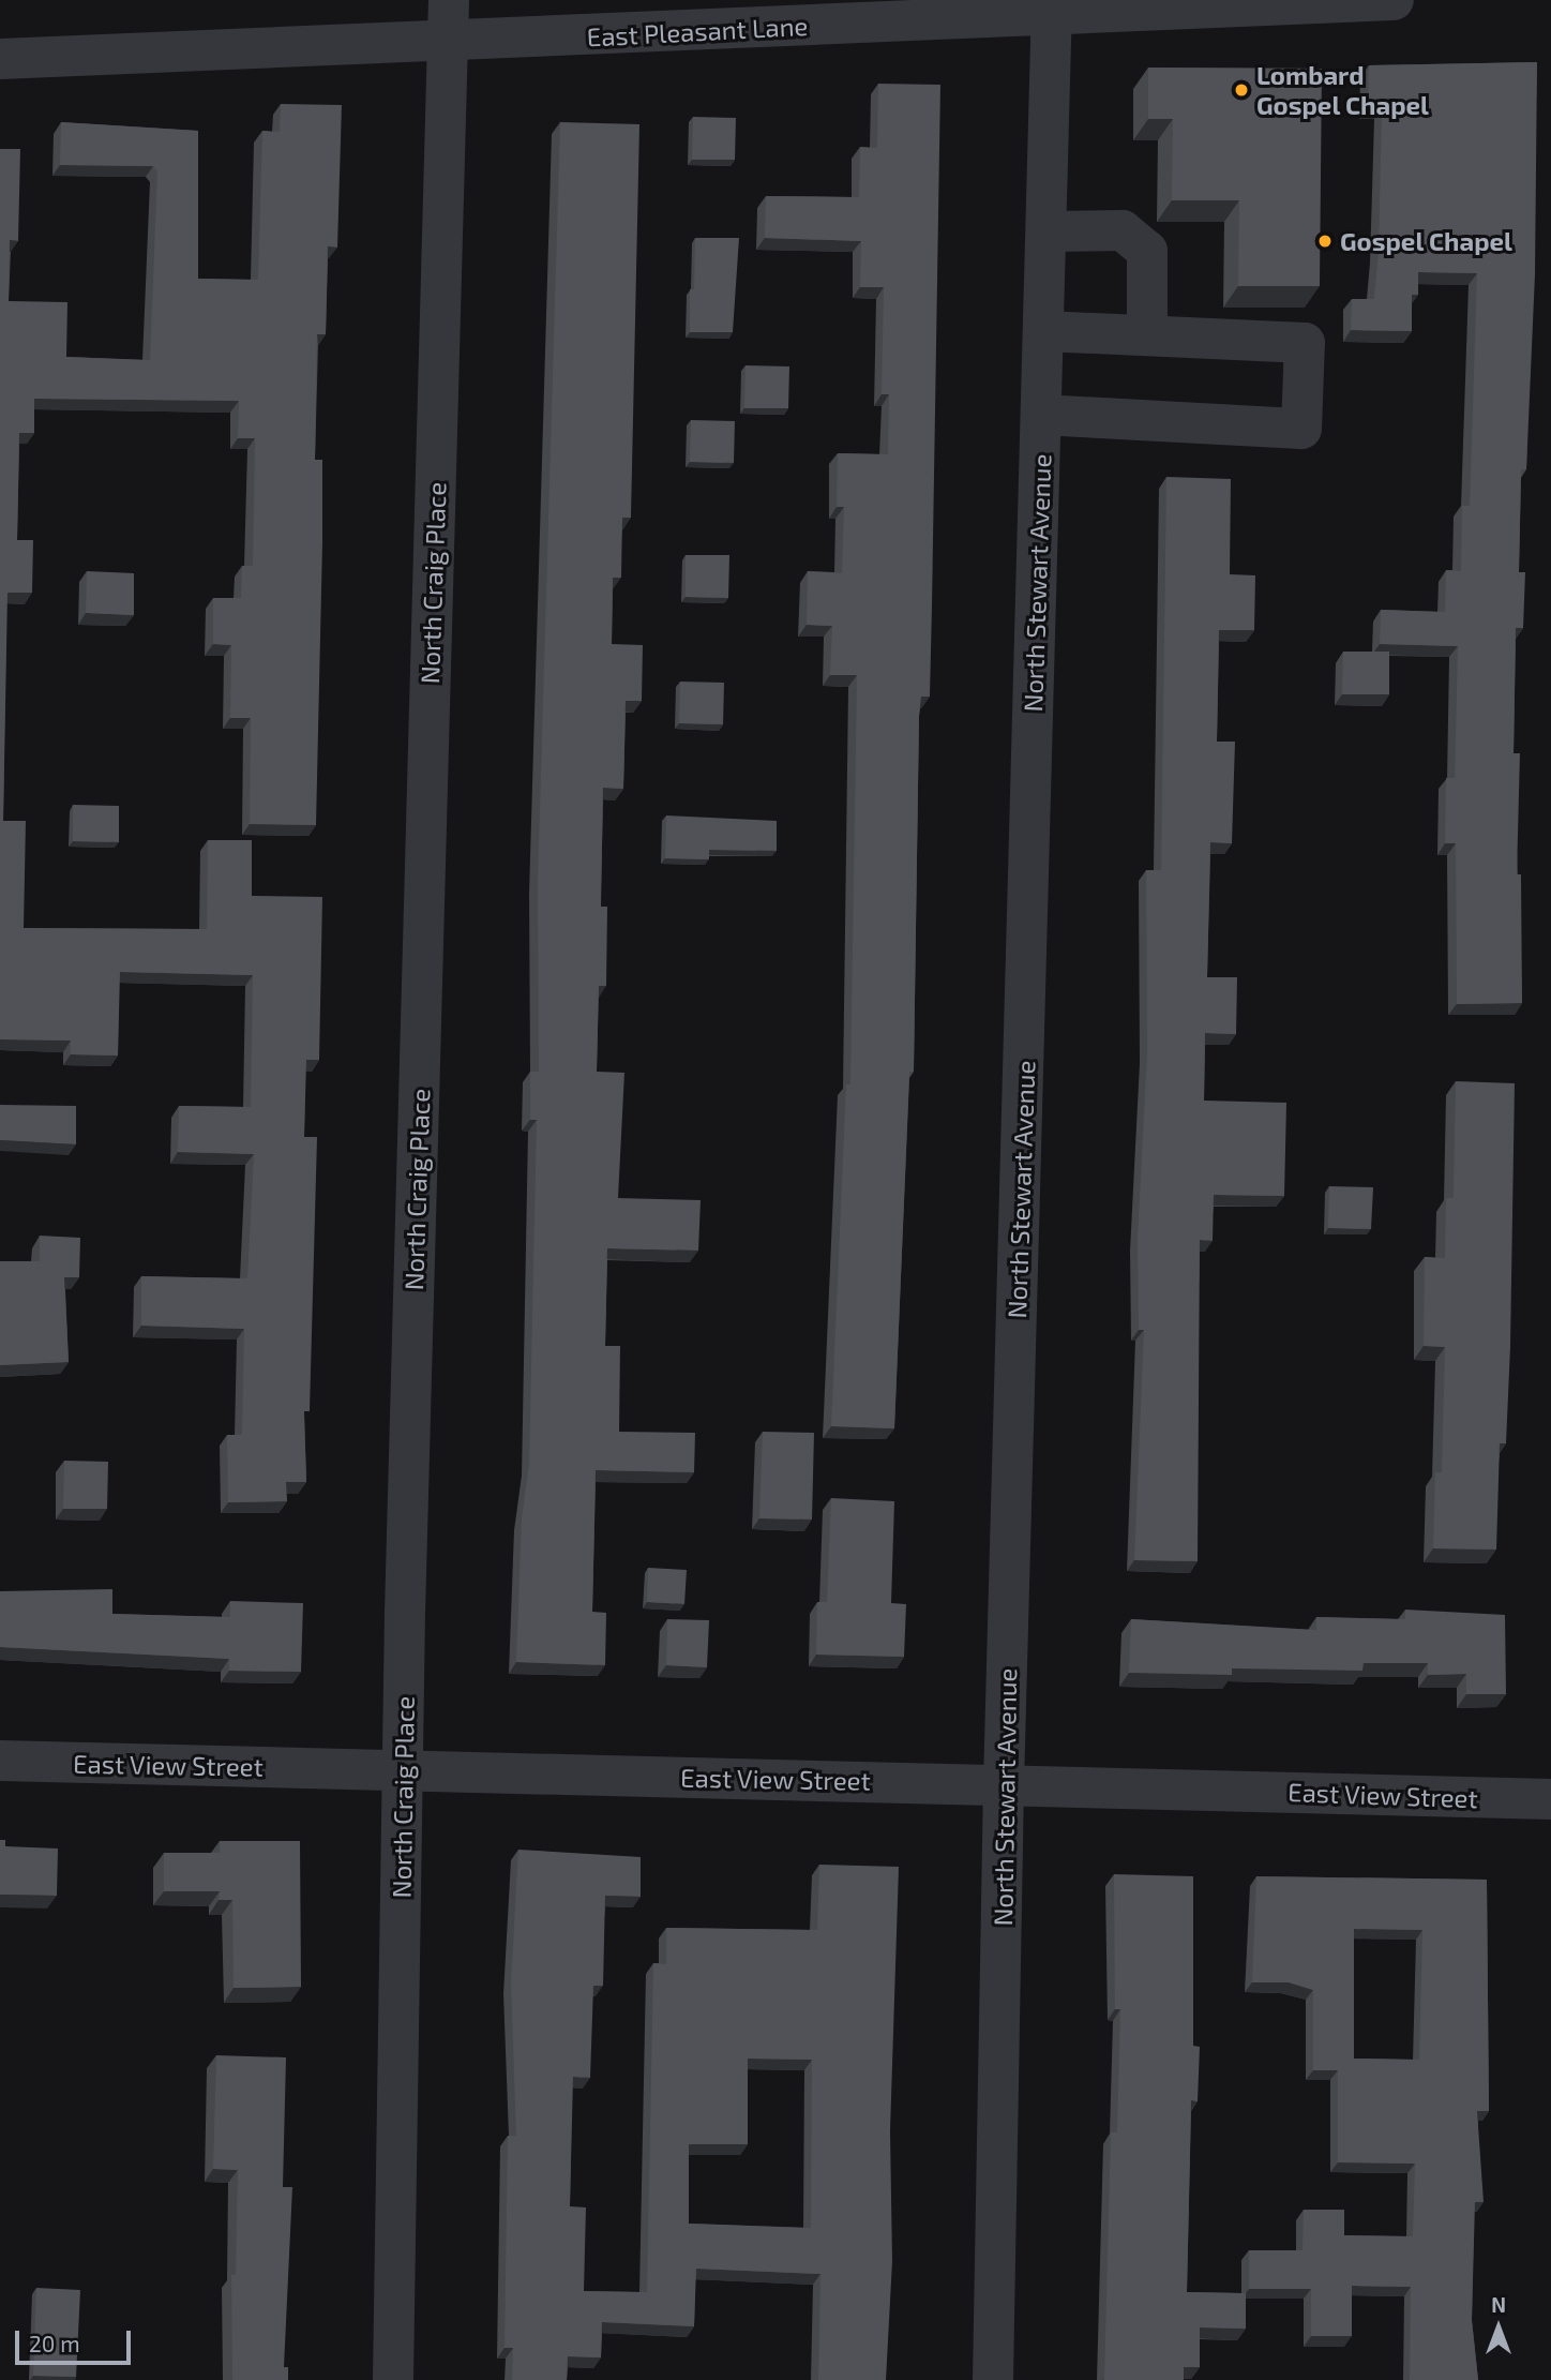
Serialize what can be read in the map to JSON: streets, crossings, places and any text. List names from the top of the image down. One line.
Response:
{"streets":{"street":["East Pleasant Lane","North Craig Place","North Stewart Avenue","East View Street"]},"crossings":[["East Pleasant Lane","North Craig Place"],["East Pleasant Lane","North Stewart Avenue"],["North Craig Place","East View Street"],["North Stewart Avenue","East View Street"]],"places":["Lombard Gospel Chapel","Gospel Chapel"],"scale_bar":"20 m","north":"top"}
